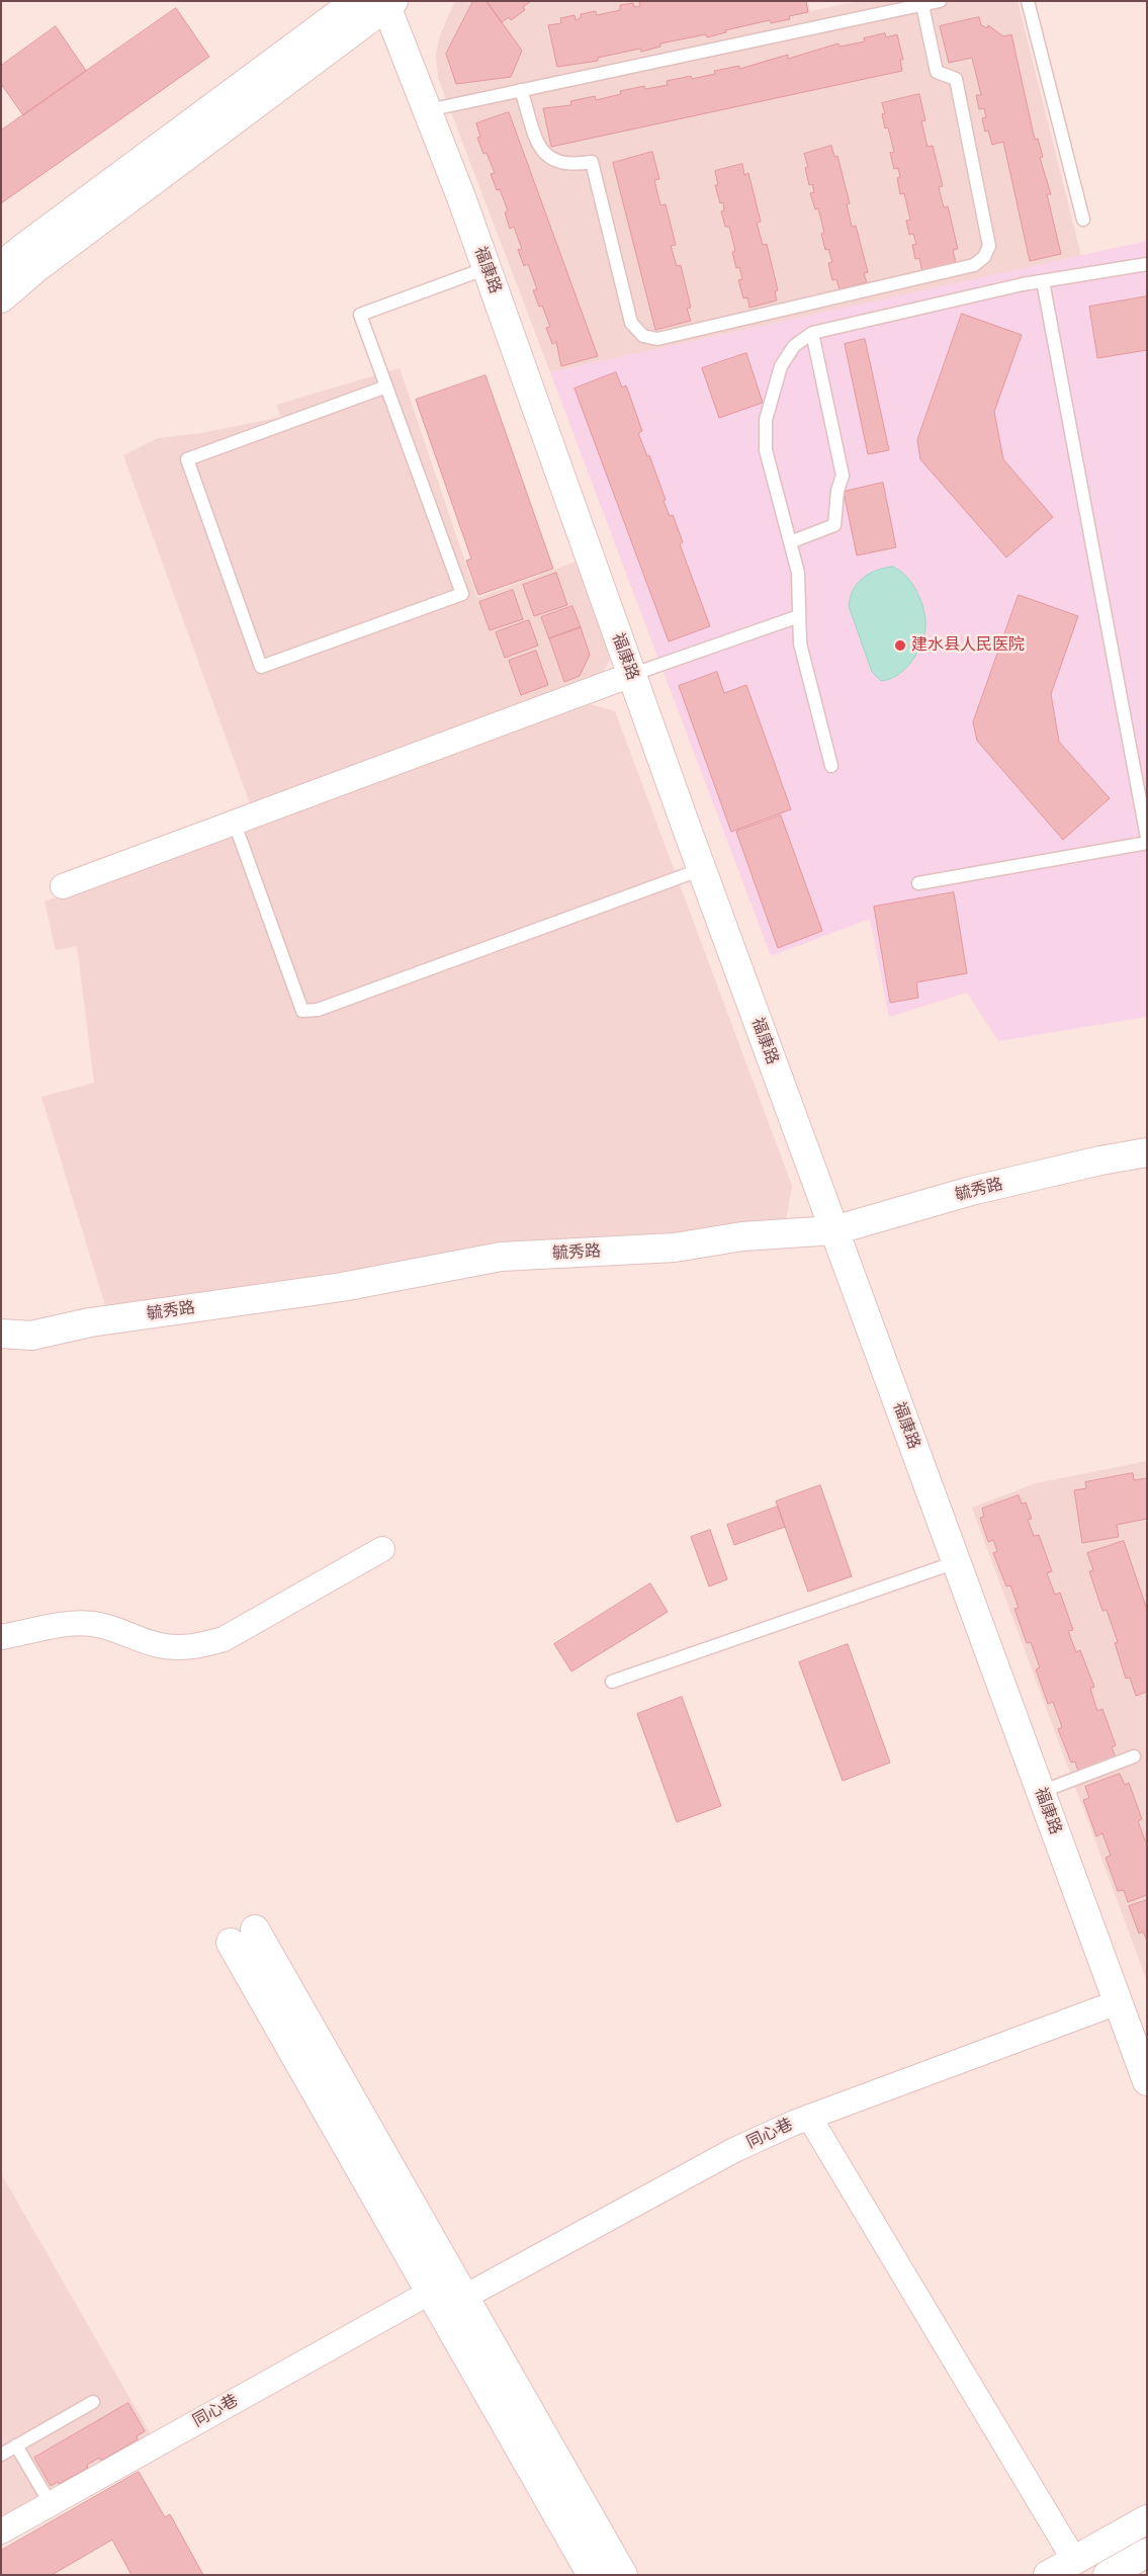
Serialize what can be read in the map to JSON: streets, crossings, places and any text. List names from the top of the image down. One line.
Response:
{"streets":{"street":["福康路","毓秀路","同心巷"]},"crossings":[["福康路","毓秀路"],["福康路","同心巷"]],"places":["建水县人民医院"]}
